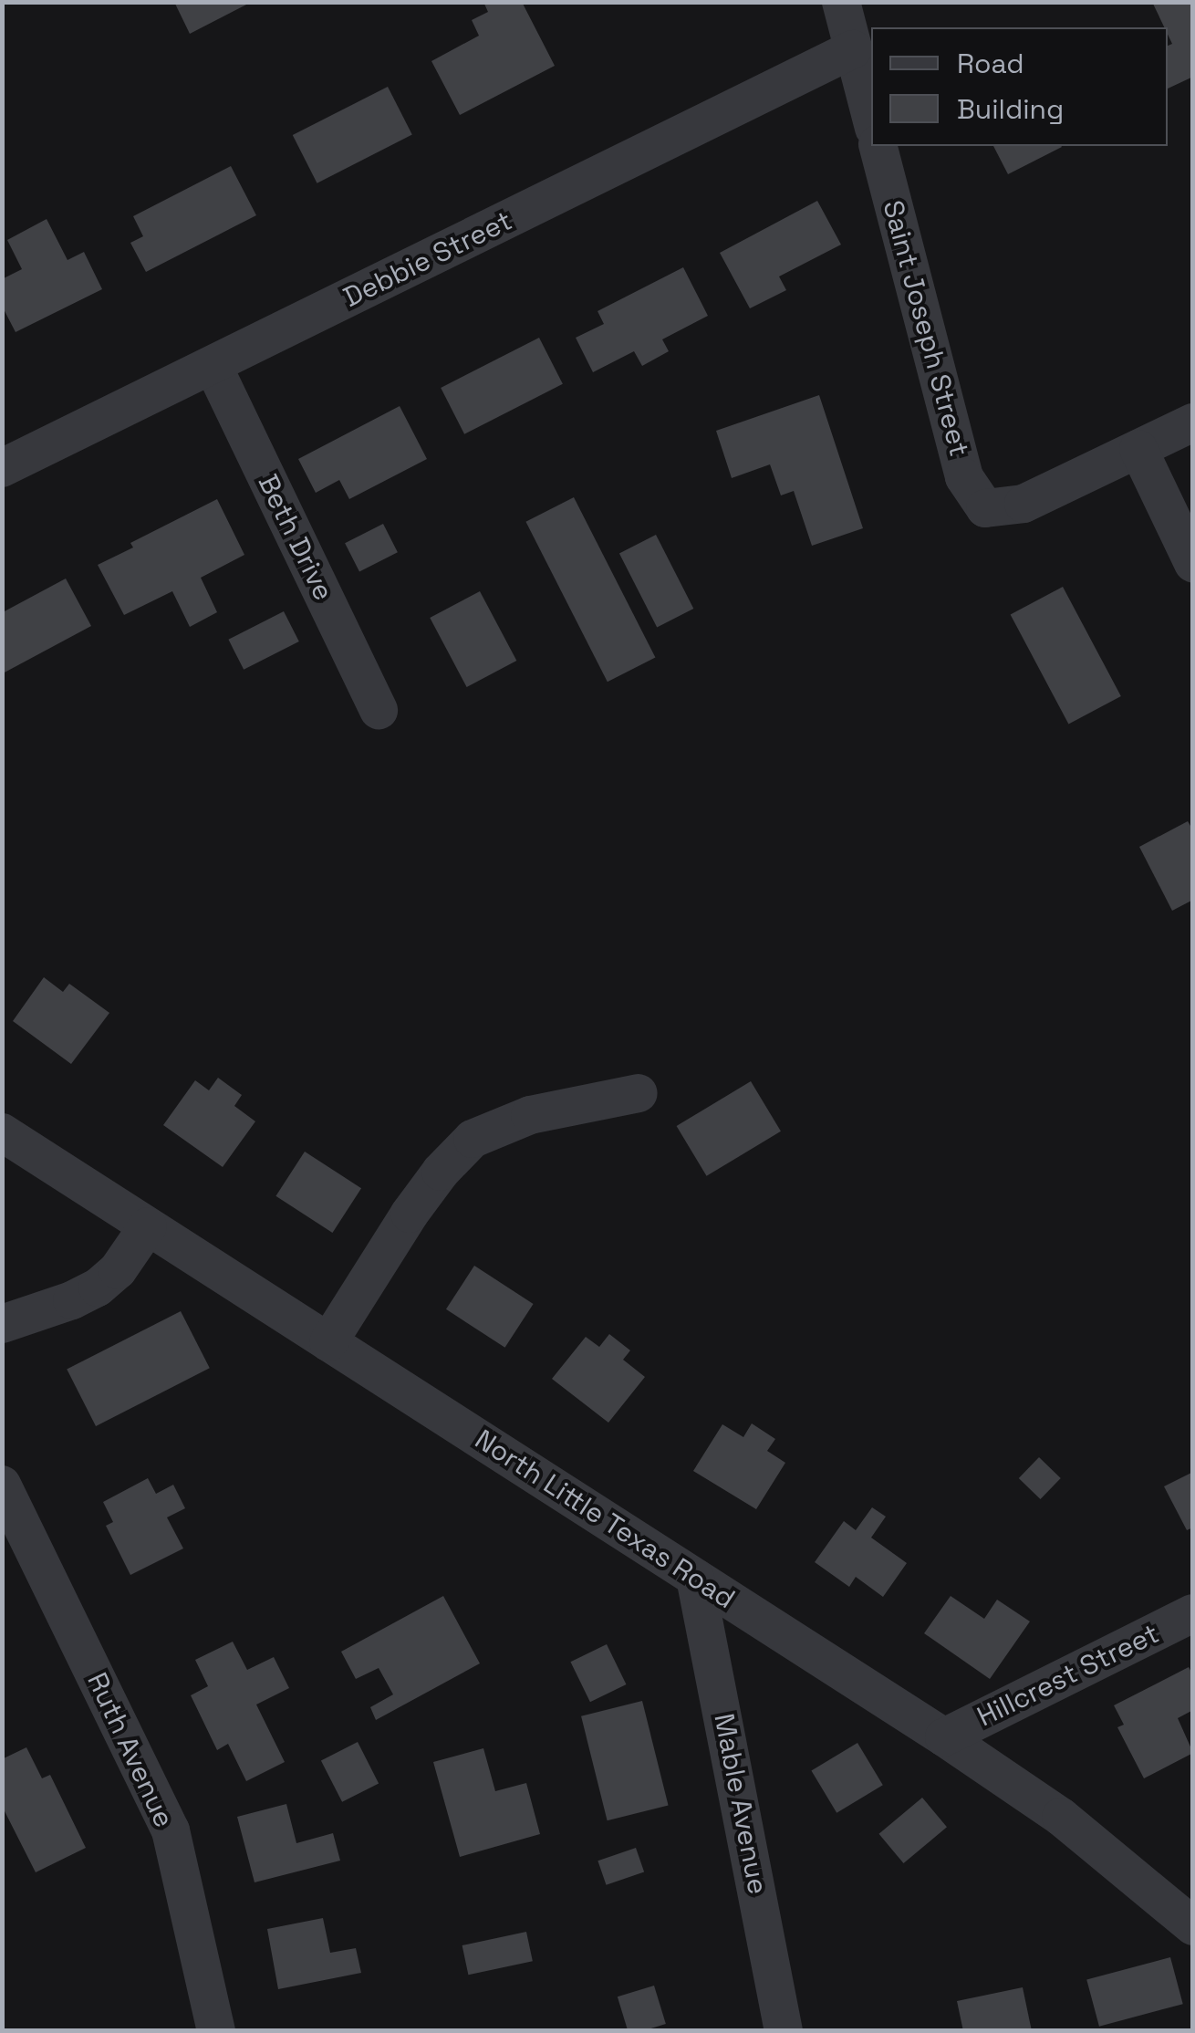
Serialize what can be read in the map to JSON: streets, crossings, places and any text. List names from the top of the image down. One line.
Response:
{"streets":{"street":["Debbie Street","Saint Joseph Street","Beth Drive","North Little Texas Road","Hillcrest Street","Ruth Avenue","Mable Avenue"]},"crossings":[["Debbie Street","Beth Drive"],["North Little Texas Road","Hillcrest Street"],["North Little Texas Road","Mable Avenue"]],"legend":["Road","Building"]}
